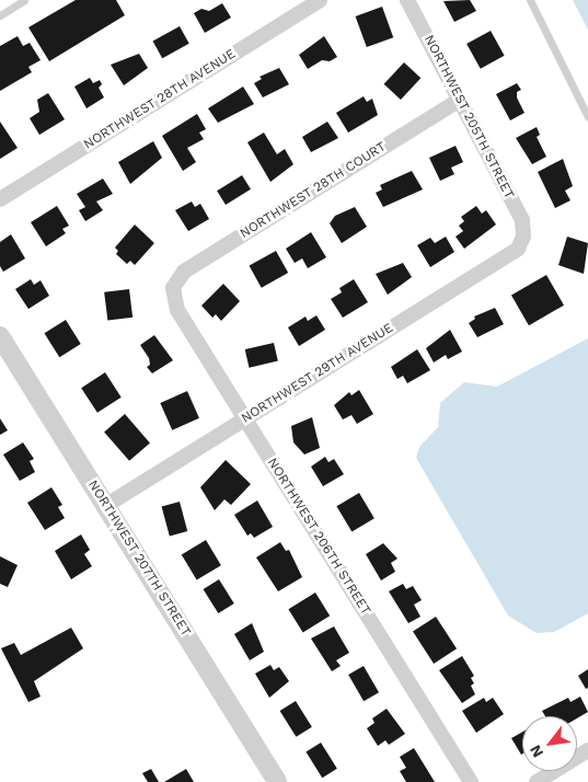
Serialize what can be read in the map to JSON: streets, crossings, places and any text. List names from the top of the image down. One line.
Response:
{"streets":{"street":["NORTHWEST 28TH AVENUE","NORTHWEST 205TH STREET","NORTHWEST 28TH COURT","NORTHWEST 29TH AVENUE","NORTHWEST 206TH STREET","NORTHWEST 207TH STREET"]},"crossings":[["NORTHWEST 205TH STREET","NORTHWEST 28TH COURT"],["NORTHWEST 205TH STREET","NORTHWEST 29TH AVENUE"],["NORTHWEST 28TH COURT","NORTHWEST 206TH STREET"],["NORTHWEST 29TH AVENUE","NORTHWEST 206TH STREET"],["NORTHWEST 29TH AVENUE","NORTHWEST 207TH STREET"]],"north":"bottom left"}
